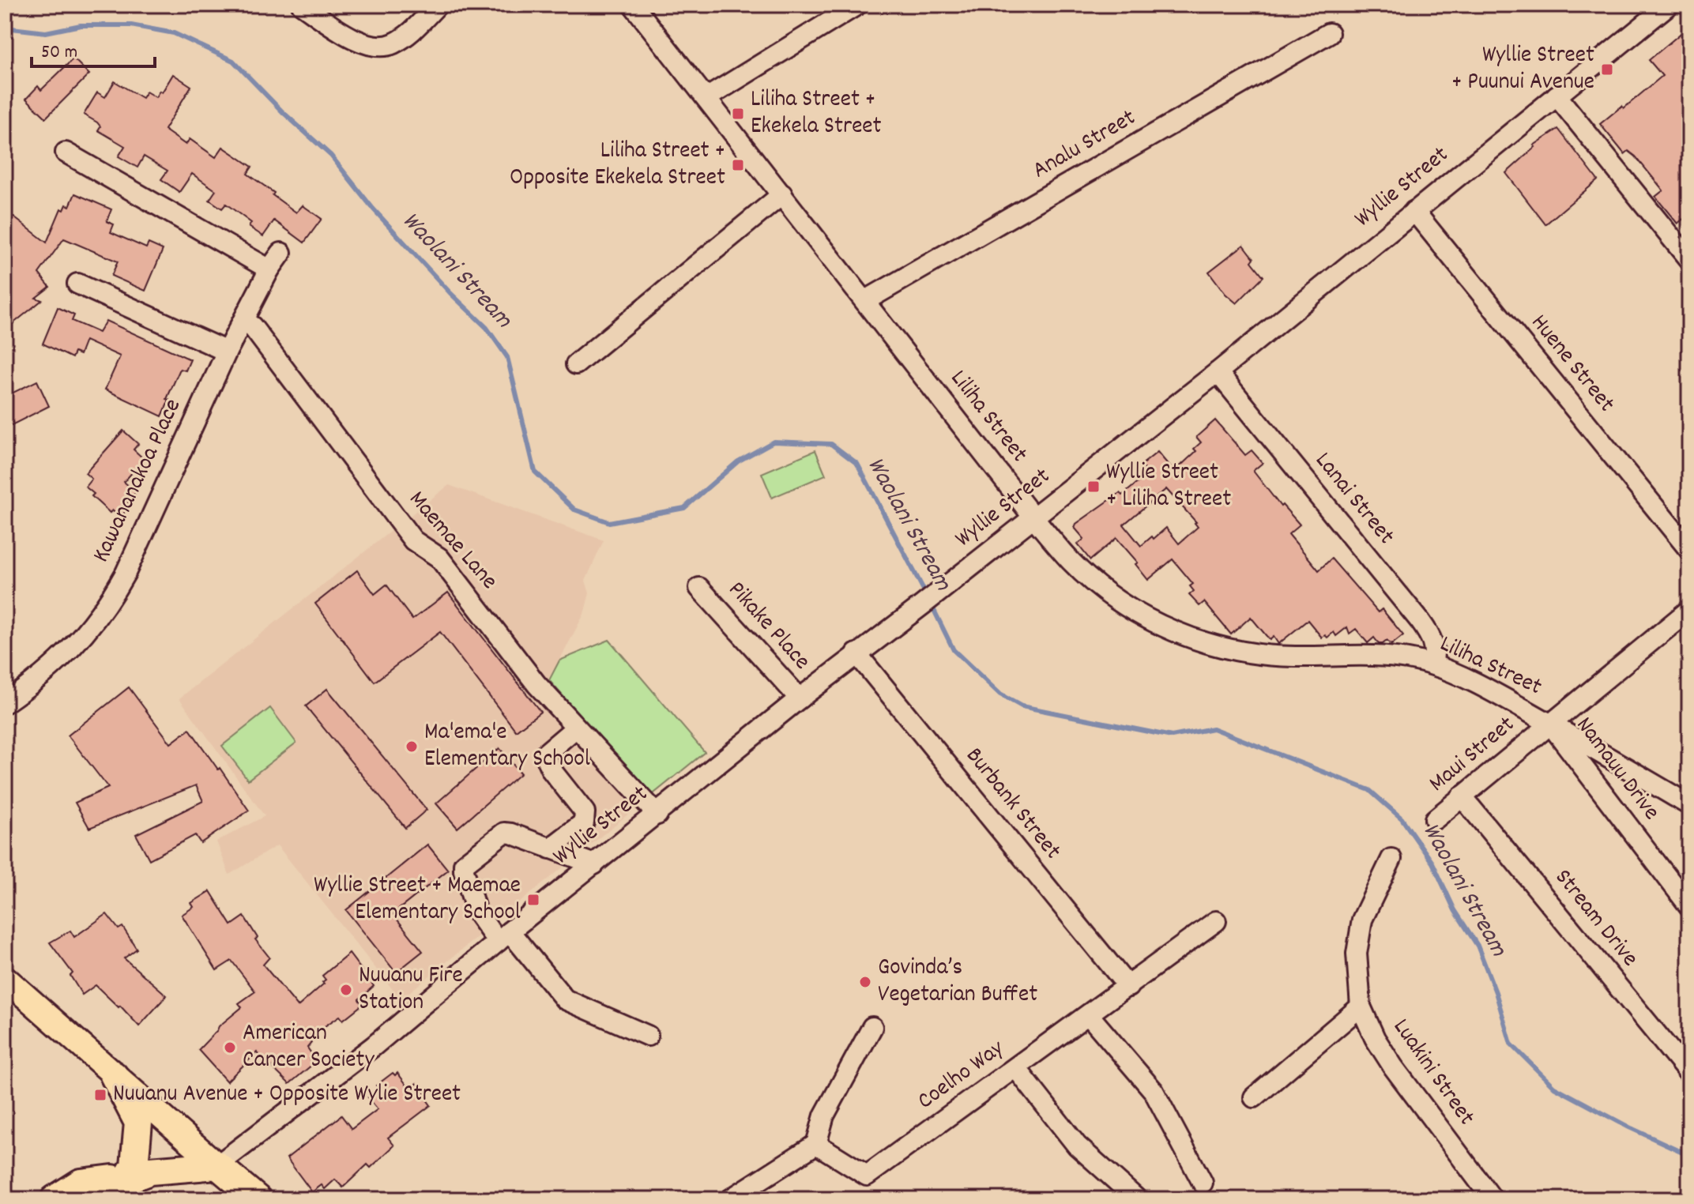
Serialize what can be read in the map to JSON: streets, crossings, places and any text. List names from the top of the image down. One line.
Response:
{"streets":{"street":["Analu Street","Wyllie Street","Huene Street","Liliha Street","Kawananakoa Place","Lanai Street","Maemae Lane","Pikake Place","Maui Street","Namauu Drive","Burbank Street","Stream Drive","Luakini Street","Coelho Way"]},"crossings":[["Analu Street","Liliha Street"],["Wyllie Street","Huene Street"],["Wyllie Street","Liliha Street"],["Wyllie Street","Lanai Street"],["Wyllie Street","Maemae Lane"],["Wyllie Street","Pikake Place"],["Wyllie Street","Burbank Street"],["Liliha Street","Lanai Street"],["Liliha Street","Maui Street"],["Liliha Street","Namauu Drive"],["Kawananakoa Place","Maemae Lane"],["Maui Street","Namauu Drive"],["Maui Street","Stream Drive"],["Burbank Street","Coelho Way"]],"water":["Waolani Stream"],"places":{"transit":["Wyllie Street + Puunui Avenue","Liliha Street + Ekekela Street","Liliha Street + Opposite Ekekela Street","Wyllie Street + Liliha Street","Wyllie Street + Maemae Elementary School","Nuuanu Avenue + Opposite Wylie Street"],"other":["Ma'ema'e Elementary School","Govinda’s Vegetarian Buffet","Nuuanu Fire Station","American Cancer Society"]},"scale_bar":"50 m"}
